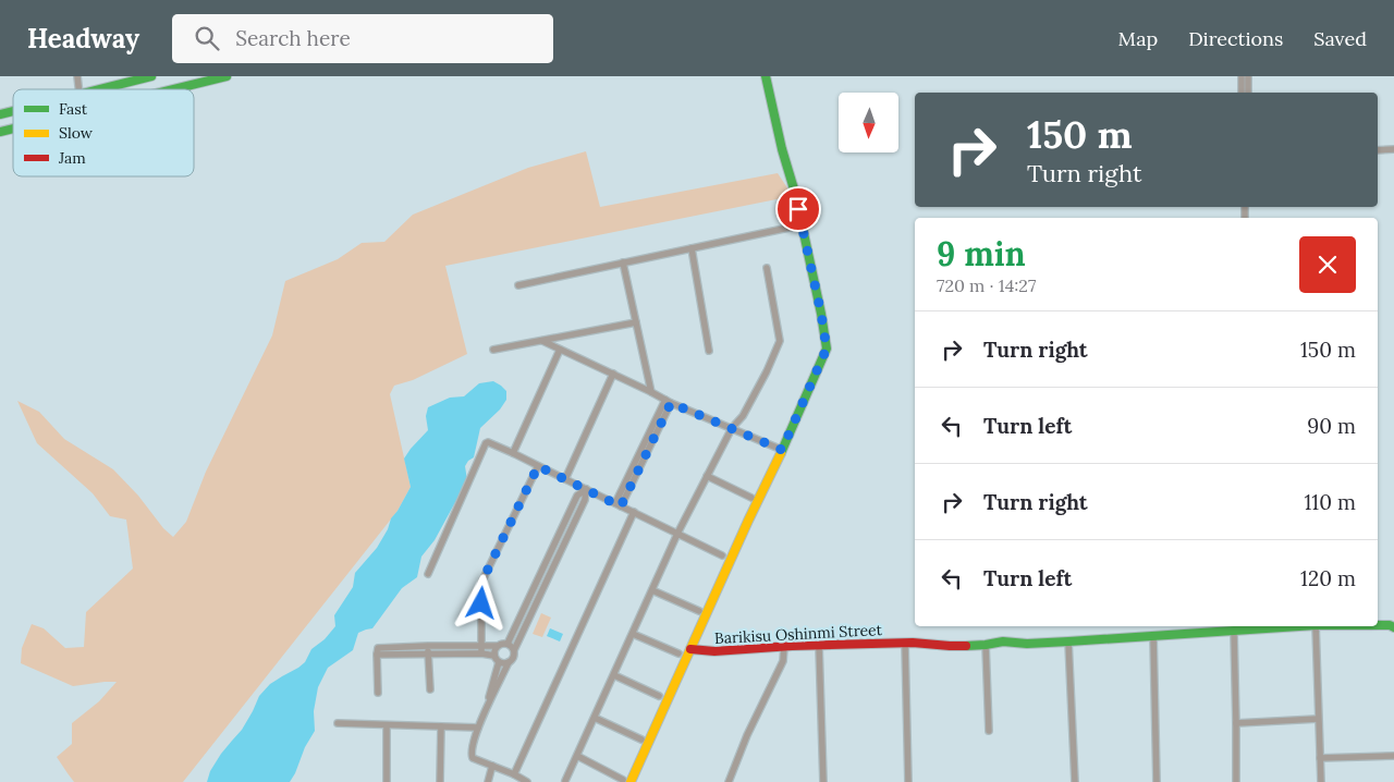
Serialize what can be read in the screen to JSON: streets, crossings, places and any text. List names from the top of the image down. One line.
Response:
{"streets":{"main road":["Barikisu Oshinmi Street"]},"legend":["Fast","Slow","Jam"],"north":"bottom","page":{"header":"Headway","search":"Search here","nav":["Map","Directions","Saved"],"turn":["150 m","Turn right"],"heading":["9 min","720 m · 14:27"],"list":[{"name":"Turn right","value":"150 m"},{"name":"Turn left","value":"90 m"},{"name":"Turn right","value":"110 m"},{"name":"Turn left","value":"120 m"}]}}
